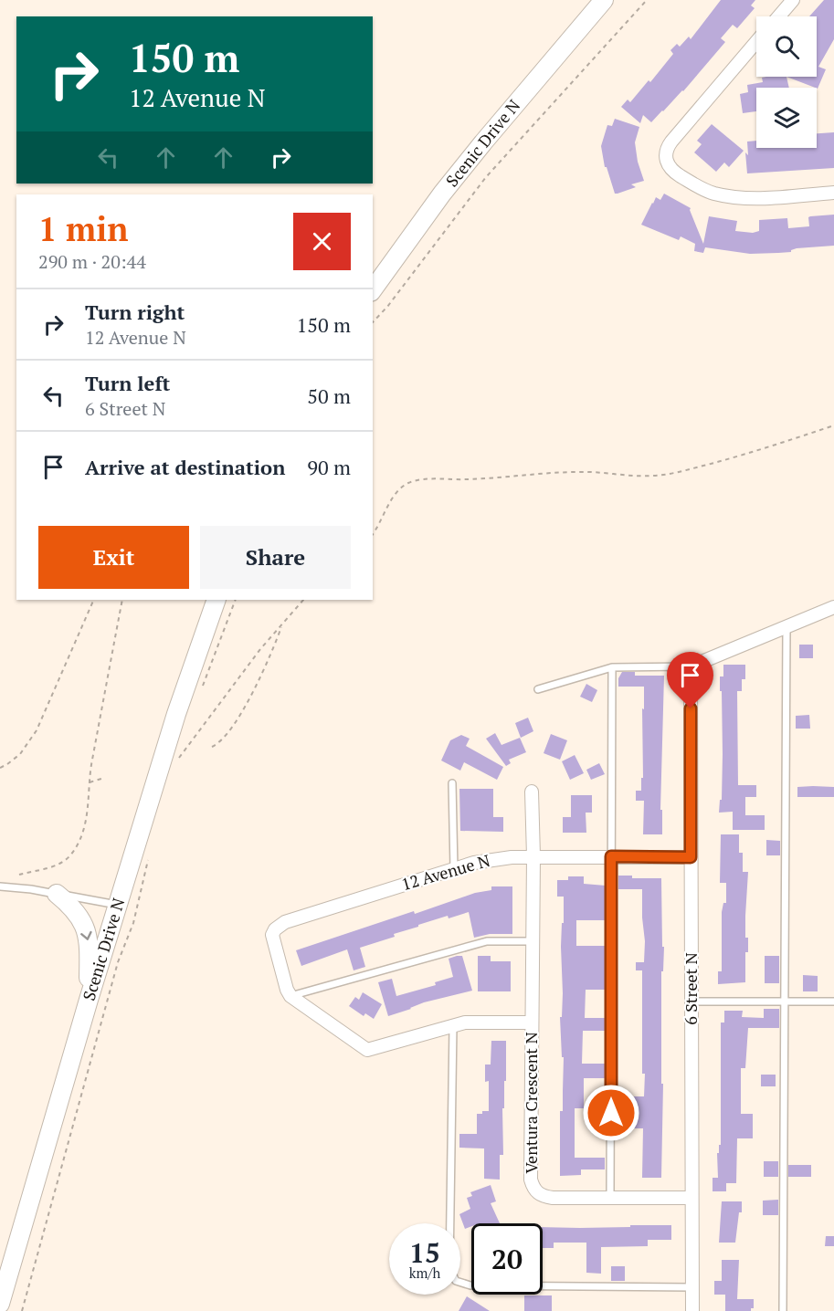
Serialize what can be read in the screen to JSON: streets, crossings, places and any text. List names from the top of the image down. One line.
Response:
{"streets":{"main road":["Scenic Drive N"],"street":["12 Avenue N","6 Street N","Ventura Crescent N"]},"crossings":[["12 Avenue N","6 Street N"],["12 Avenue N","Ventura Crescent N"],["6 Street N","Ventura Crescent N"]],"page":{"turn":["150 m","12 Avenue N"],"heading":["1 min","290 m · 20:44"],"list":[{"name":"Turn right","note":"12 Avenue N","value":"150 m"},{"name":"Turn left","note":"6 Street N","value":"50 m"},{"name":"Arrive at destination","value":"90 m"}],"buttons":["Exit","Share"],"speed":"15 km/h","limit":"20"}}
